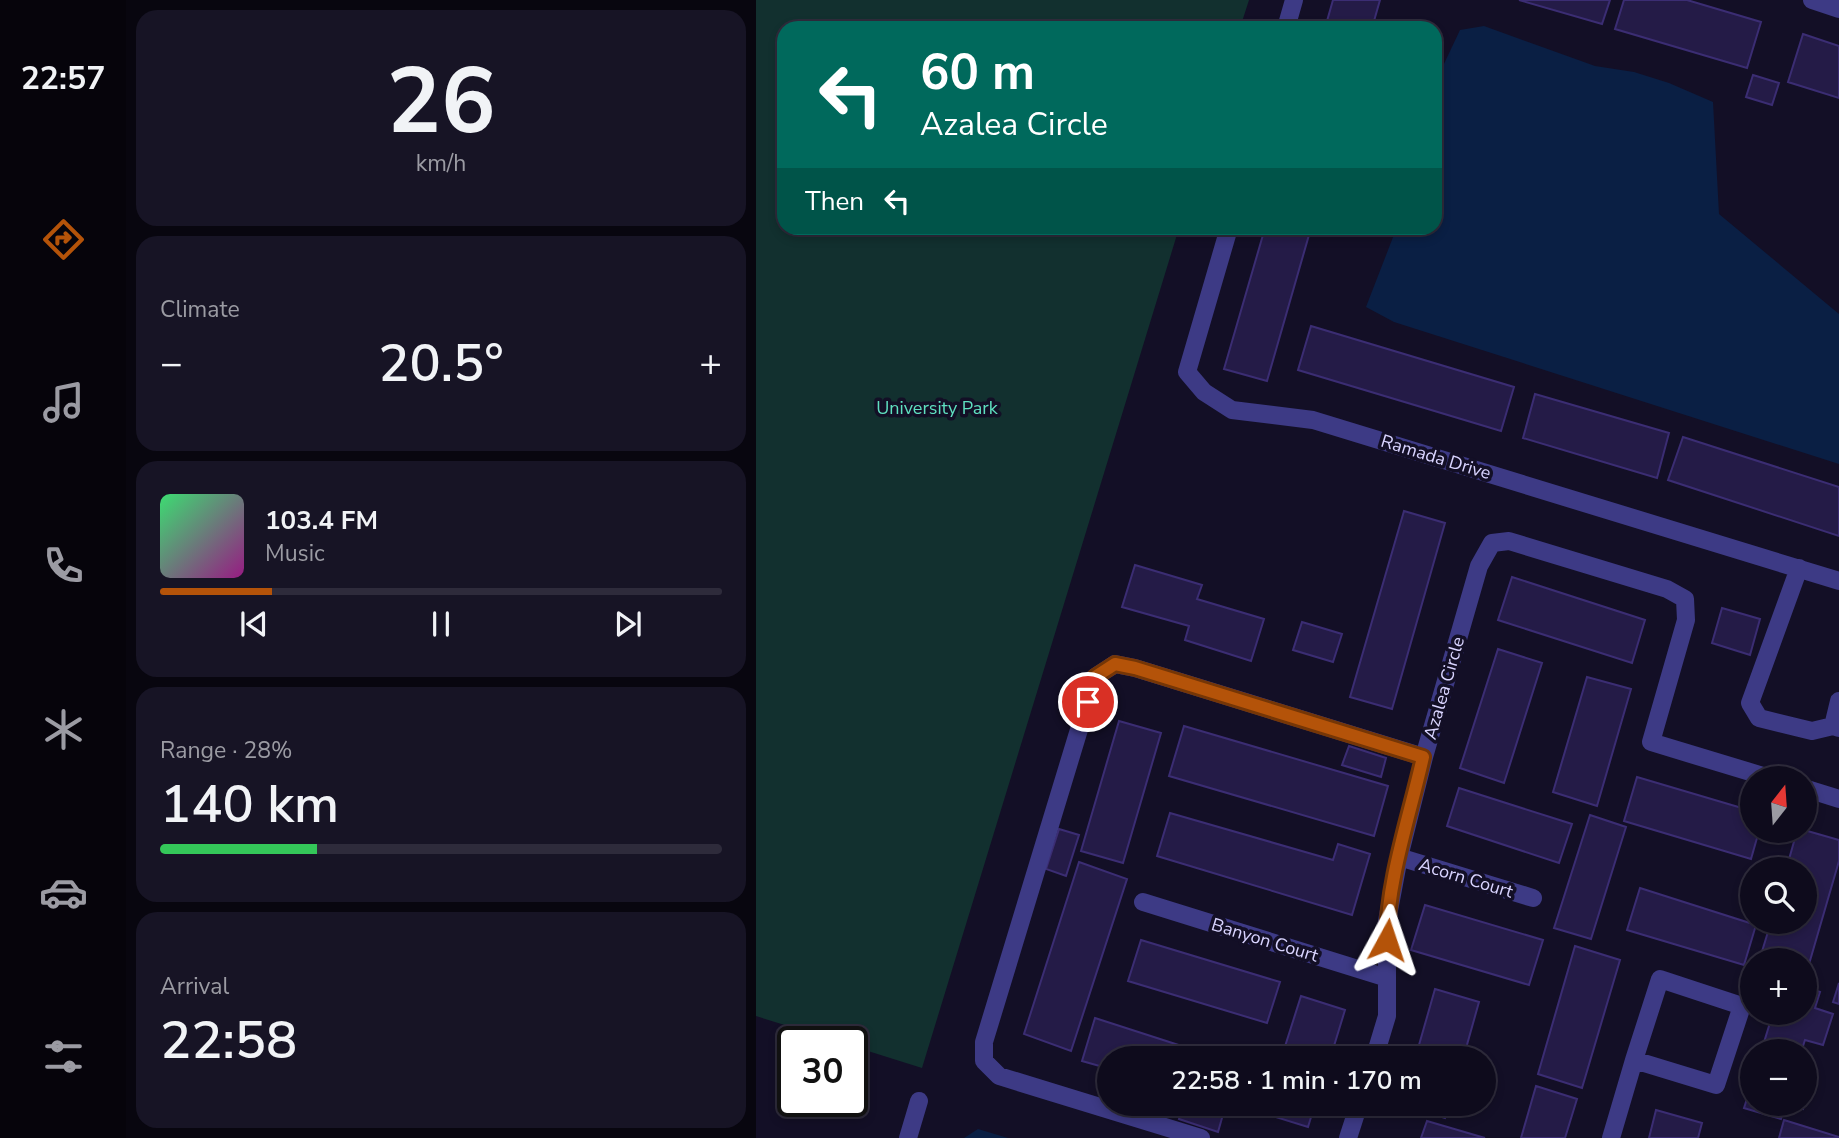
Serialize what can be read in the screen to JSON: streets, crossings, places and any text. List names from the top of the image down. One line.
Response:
{"streets":{"street":["Ramada Drive","Azalea Circle","Acorn Court","Banyon Court"]},"parks":["University Park"],"north":"top","page":{"tabs":"22:57","tile":[["26","km/h"],"Climate",["Range · 28%","140 km"],["Arrival","22:58"]],"turn":["60 m","Azalea Circle"],"then":"Then","heat":["−","20.5°","+"],"song":["103.4 FM","Music"],"map_buttons":["+","−"],"limit":"30","trip":"22:58 · 1 min · 170 m"}}
